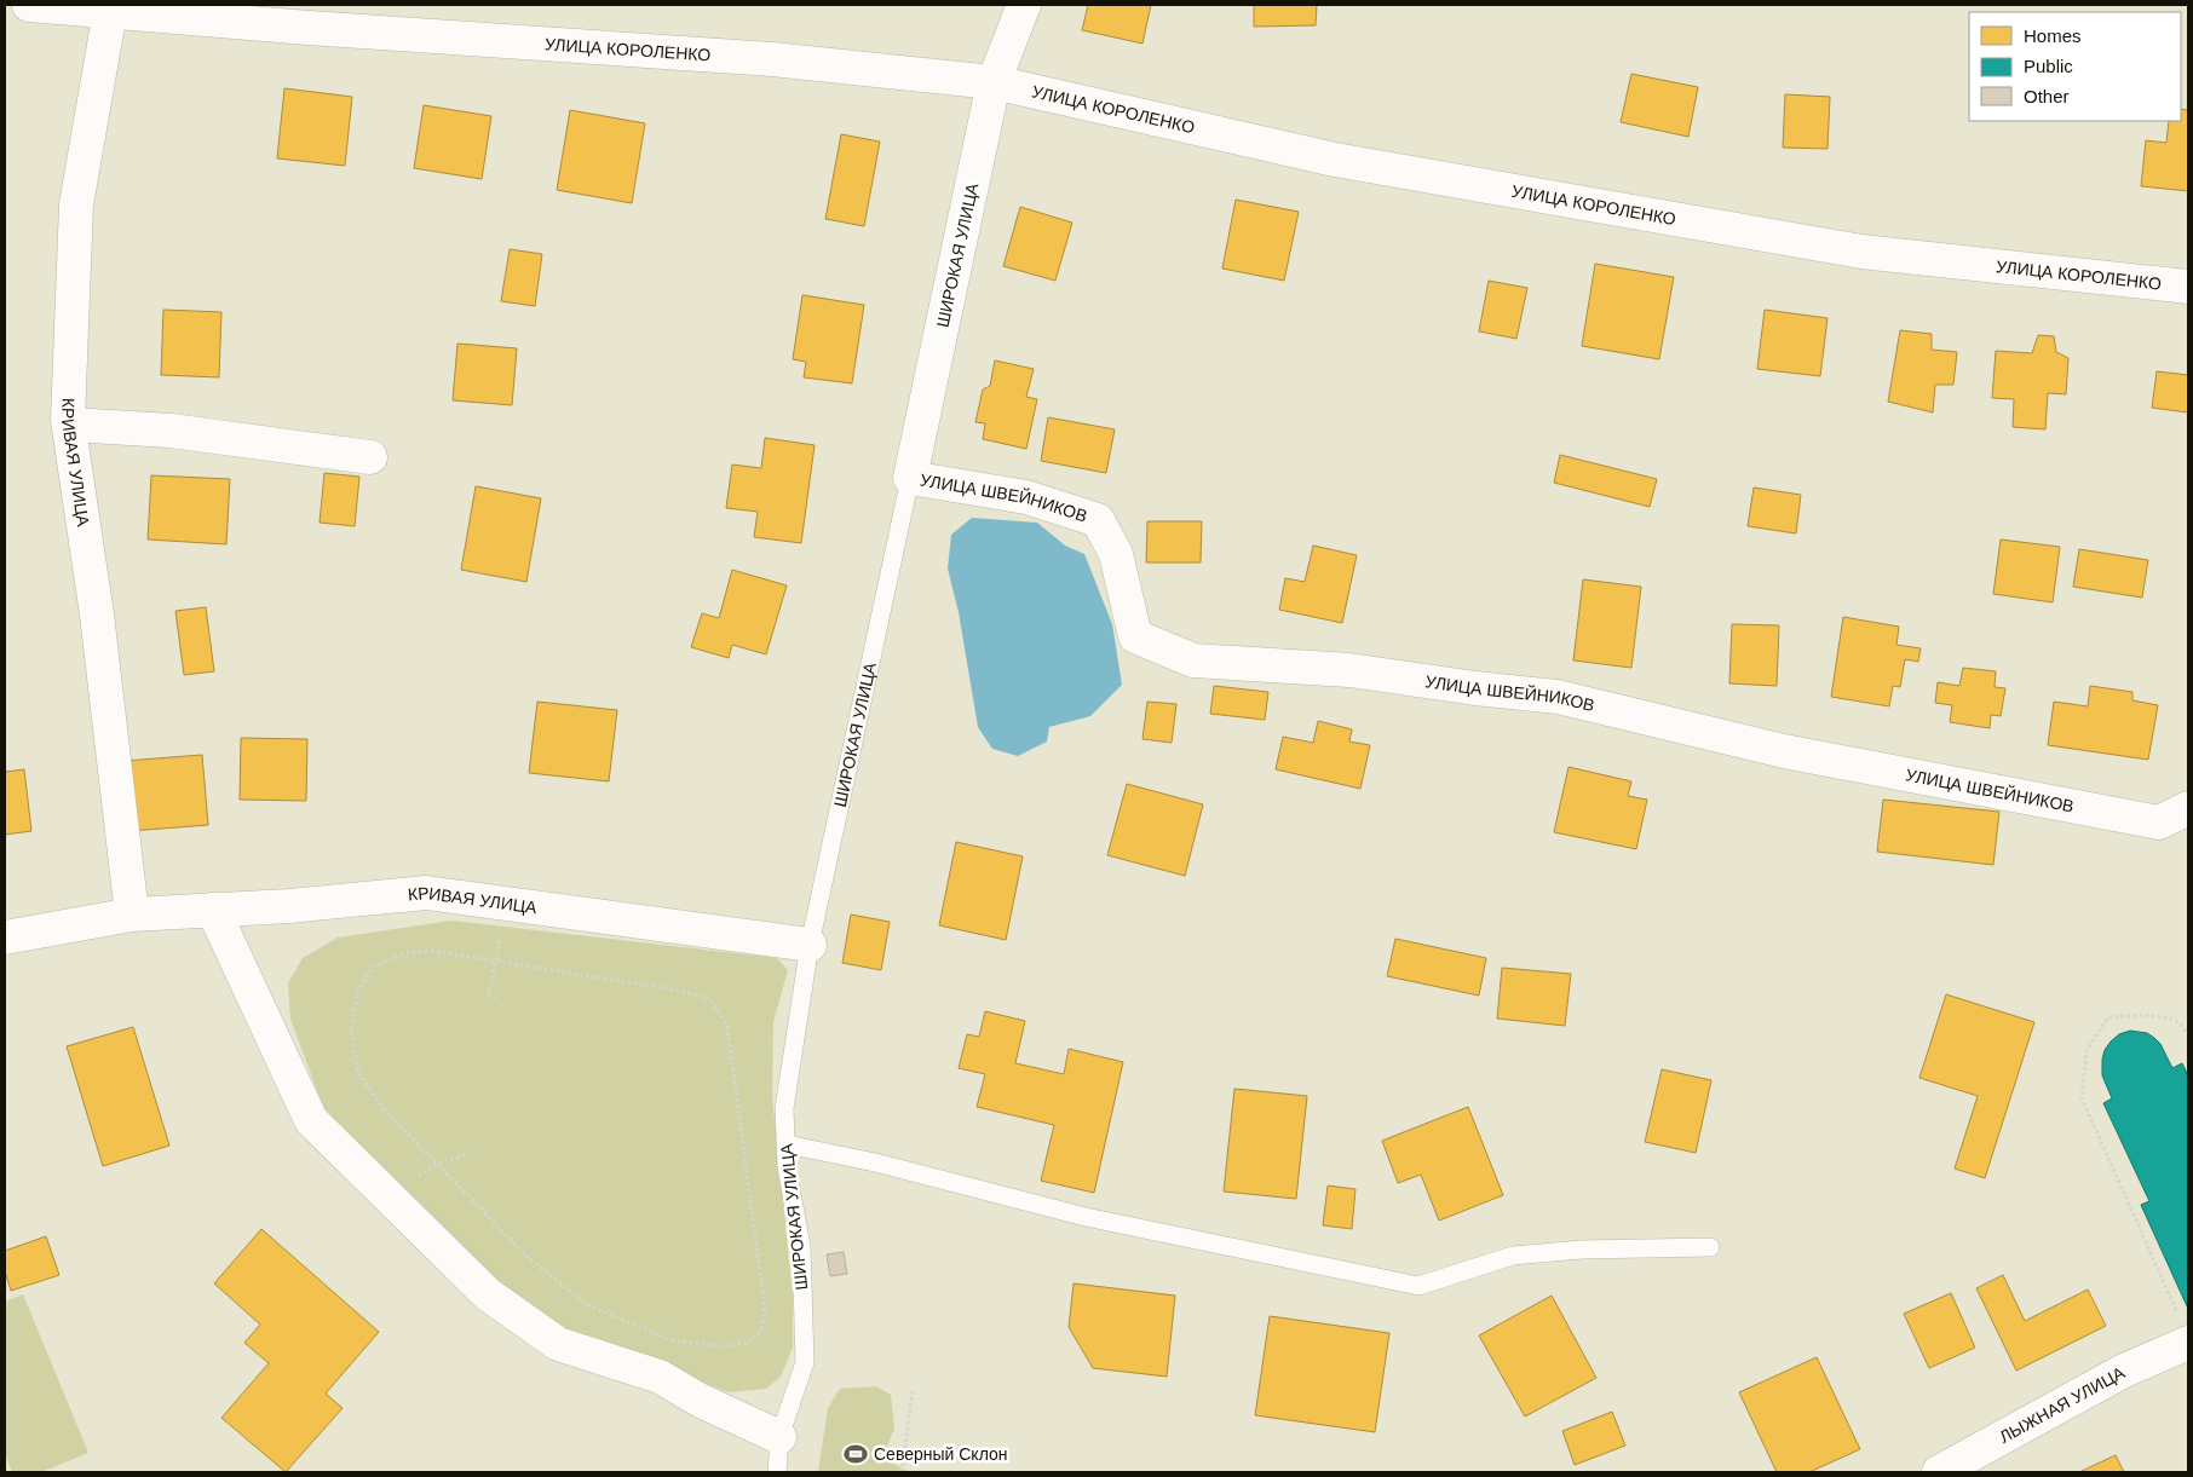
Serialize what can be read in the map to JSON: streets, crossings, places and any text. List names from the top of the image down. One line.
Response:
{"streets":{"street":["УЛИЦА КОРОЛЕНКО","ШИРОКАЯ УЛИЦА","КРИВАЯ УЛИЦА","УЛИЦА ШВЕЙНИКОВ","ЛЫЖНАЯ УЛИЦА"]},"crossings":[["УЛИЦА КОРОЛЕНКО","ШИРОКАЯ УЛИЦА"],["УЛИЦА КОРОЛЕНКО","КРИВАЯ УЛИЦА"],["ШИРОКАЯ УЛИЦА","КРИВАЯ УЛИЦА"],["ШИРОКАЯ УЛИЦА","УЛИЦА ШВЕЙНИКОВ"]],"places":{"sports":["Северный Склон"]},"legend":["Homes","Public","Other"]}
